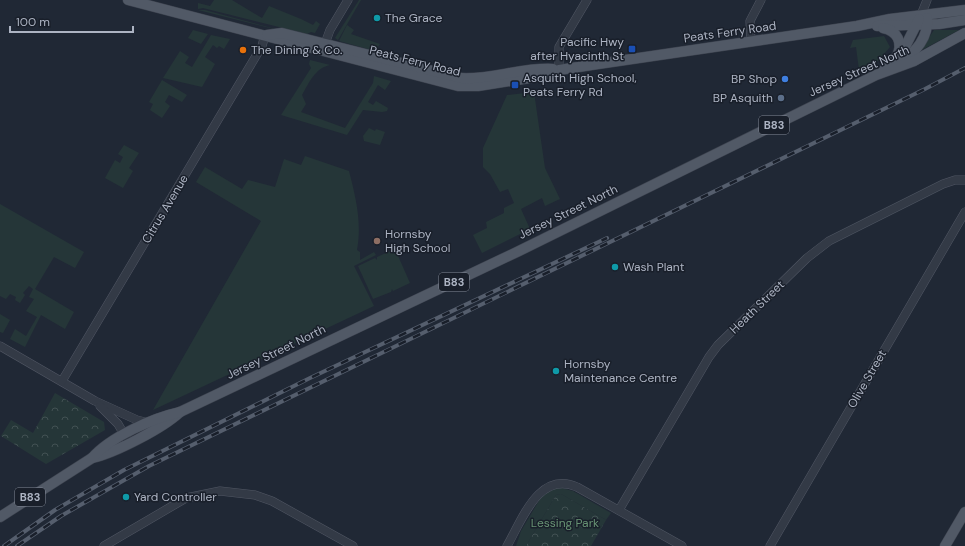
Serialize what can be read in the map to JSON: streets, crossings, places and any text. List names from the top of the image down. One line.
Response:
{"streets":{"main road":["Peats Ferry Road","Jersey Street North","B83"],"street":["Citrus Avenue","Heath Street","Olive Street"]},"crossings":[["Peats Ferry Road","B83"],["Peats Ferry Road","Citrus Avenue"],["Jersey Street North","B83"]],"parks":["Lessing Park"],"places":{"other":["The Grace","The Dining & Co.","BP Shop","BP Asquith","Hornsby High School","Wash Plant","Hornsby Maintenance Centre","Yard Controller"],"transit":["Pacific Hwy after Hyacinth St","Asquith High School, Peats Ferry Rd"]},"scale_bar":"100 m"}
